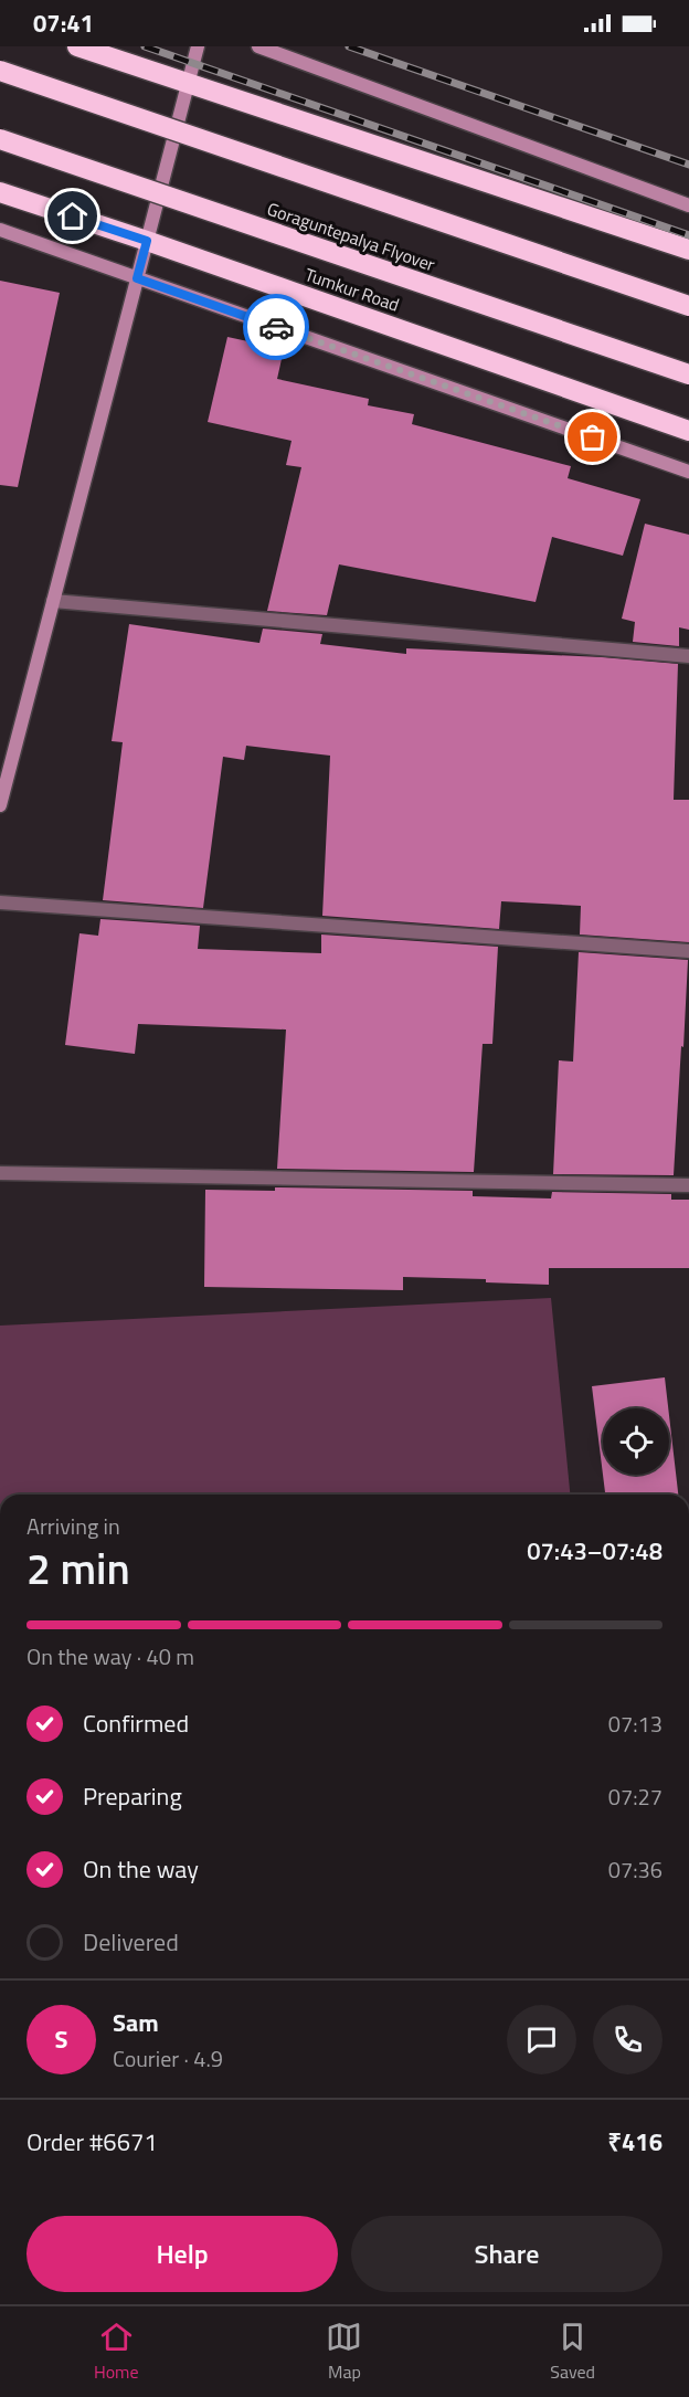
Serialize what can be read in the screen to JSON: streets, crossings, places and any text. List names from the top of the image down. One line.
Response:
{"streets":{"highway":["Goraguntepalya Flyover","Tumkur Road"]},"page":{"status":"07:41","heading":["2 min","Arriving in","07:43–07:48"],"panel":["Sam","Courier · 4.9","Order #6671","₹416"],"bar":"On the way · 40 m","list":[["Confirmed","07:13"],["Preparing","07:27"],["On the way","07:36"],"Delivered"],"round":"S","buttons":["Help","Share"],"tabs":["Home","Map","Saved"]}}
